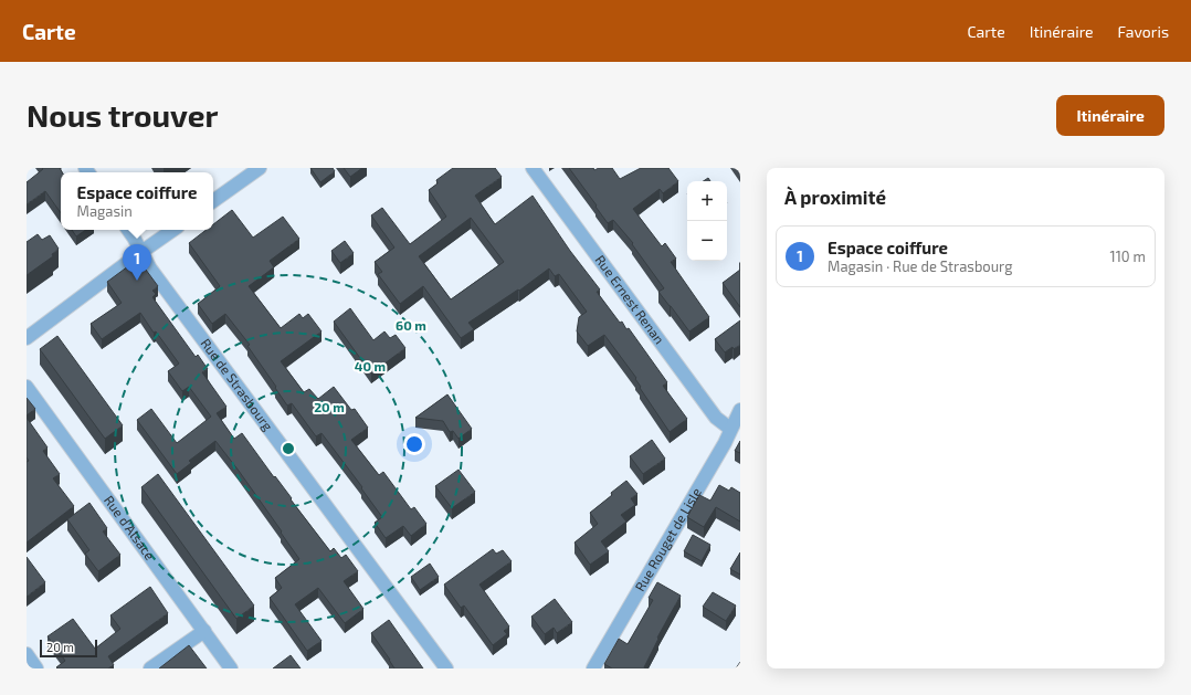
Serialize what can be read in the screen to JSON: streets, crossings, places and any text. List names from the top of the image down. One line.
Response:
{"streets":{"street":["Rue Ernest Renan","Rue de Strasbourg","Rue d'Alsace","Rue Rouget de Lisle"]},"crossings":[["Rue Ernest Renan","Rue Rouget de Lisle"]],"scale_bar":"20 m","page":{"header":"Carte","nav":["Carte","Itinéraire","Favoris"],"buttons":"Itinéraire","title":"Nous trouver","heading":"À proximité","popup":["Espace coiffure","Magasin"],"map_buttons":["+","−"],"list":[{"mark":"1","name":"Espace coiffure","note":"Magasin · Rue de Strasbourg","value":"110 m"}],"pins":"1","scale":"20 m"},"rings":["60 m","40 m","20 m"]}
